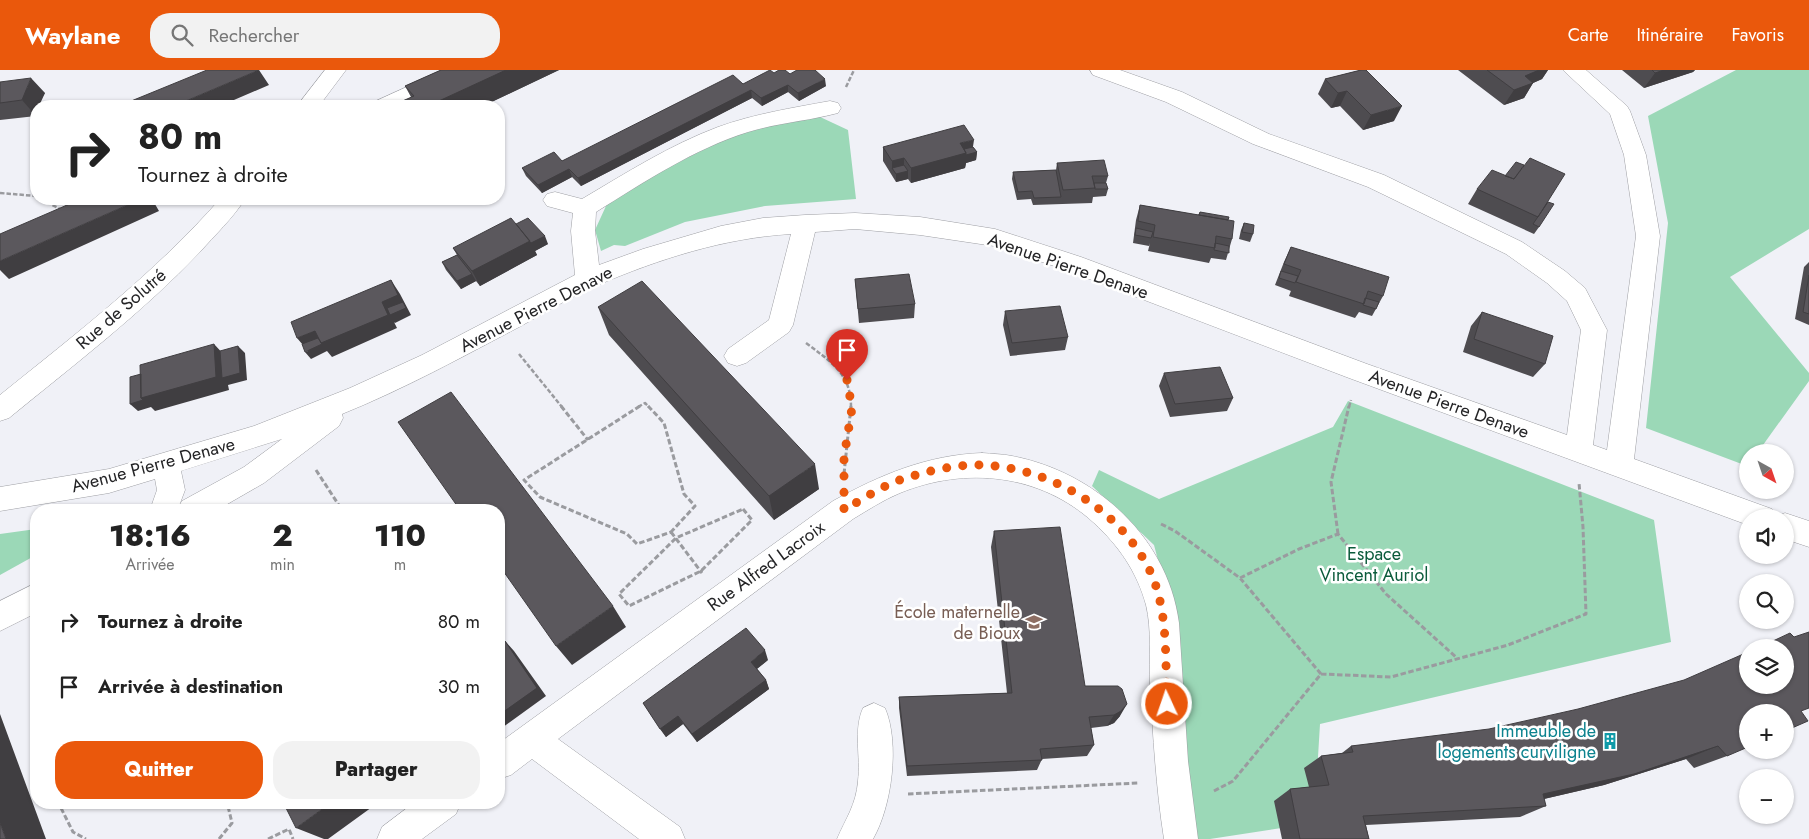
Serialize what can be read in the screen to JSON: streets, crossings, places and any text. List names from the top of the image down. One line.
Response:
{"streets":{"street":["Avenue Pierre Denave","Rue de Solutré","Rue Alfred Lacroix"]},"parks":["Espace Vincent Auriol"],"places":{"school or university":["École maternelle de Bioux"],"building":["Immeuble de logements curviligne"]},"north":"bottom right","page":{"header":"Waylane","search":"Rechercher","nav":["Carte","Itinéraire","Favoris"],"turn":["80 m","Tournez à droite"],"map_buttons":["+","−"],"eta":["18:16","Arrivée","2","min","110","m"],"list":[{"name":"Tournez à droite","value":"80 m"},{"name":"Arrivée à destination","value":"30 m"}],"buttons":["Quitter","Partager"]}}
